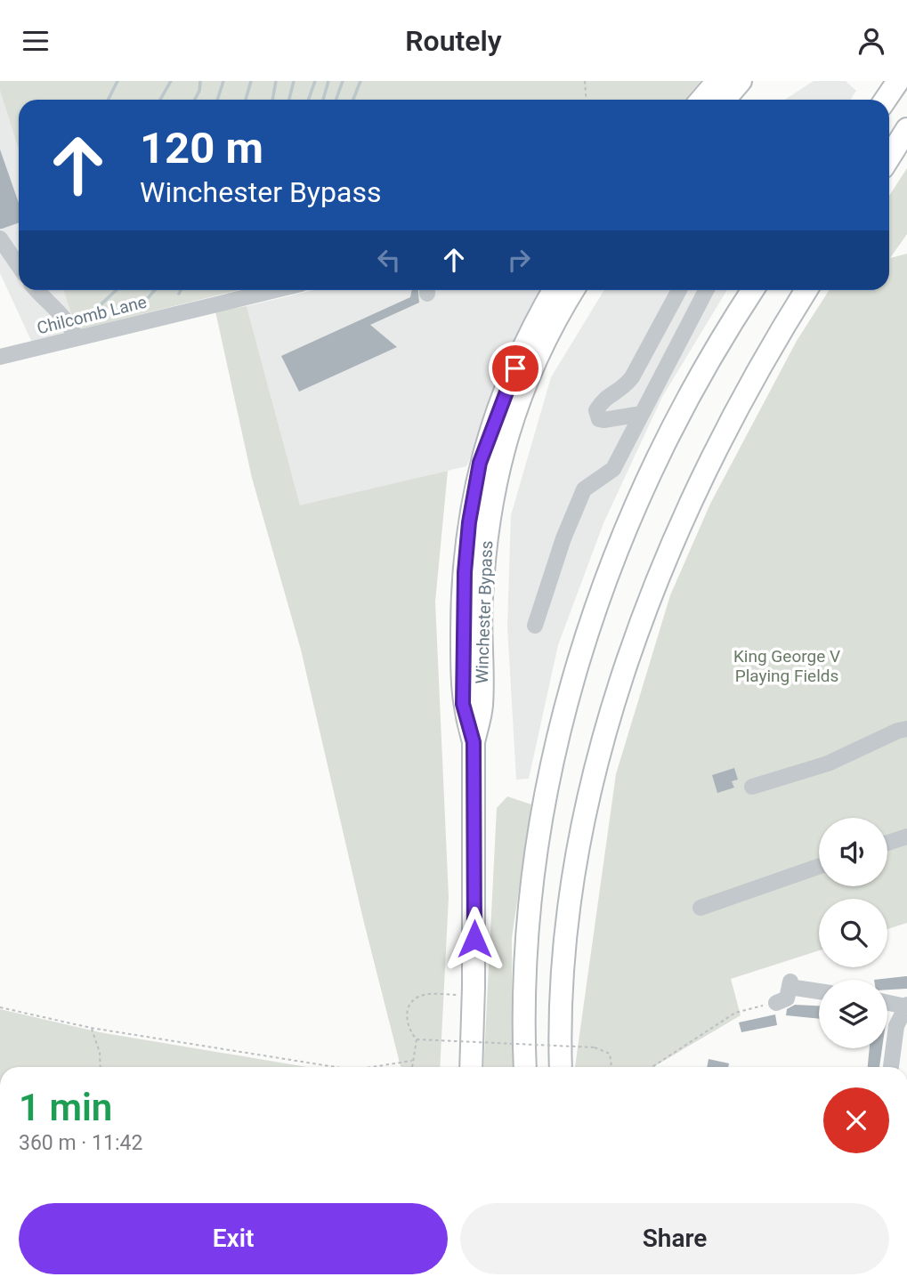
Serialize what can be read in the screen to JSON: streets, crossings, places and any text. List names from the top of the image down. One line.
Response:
{"streets":{"highway":["Winchester Bypass"],"street":["Chilcomb Lane"]},"parks":["King George V Playing Fields"],"page":{"header":"Routely","turn":["120 m","Winchester Bypass"],"heading":["1 min","360 m · 11:42"],"buttons":["Exit","Share"]}}
